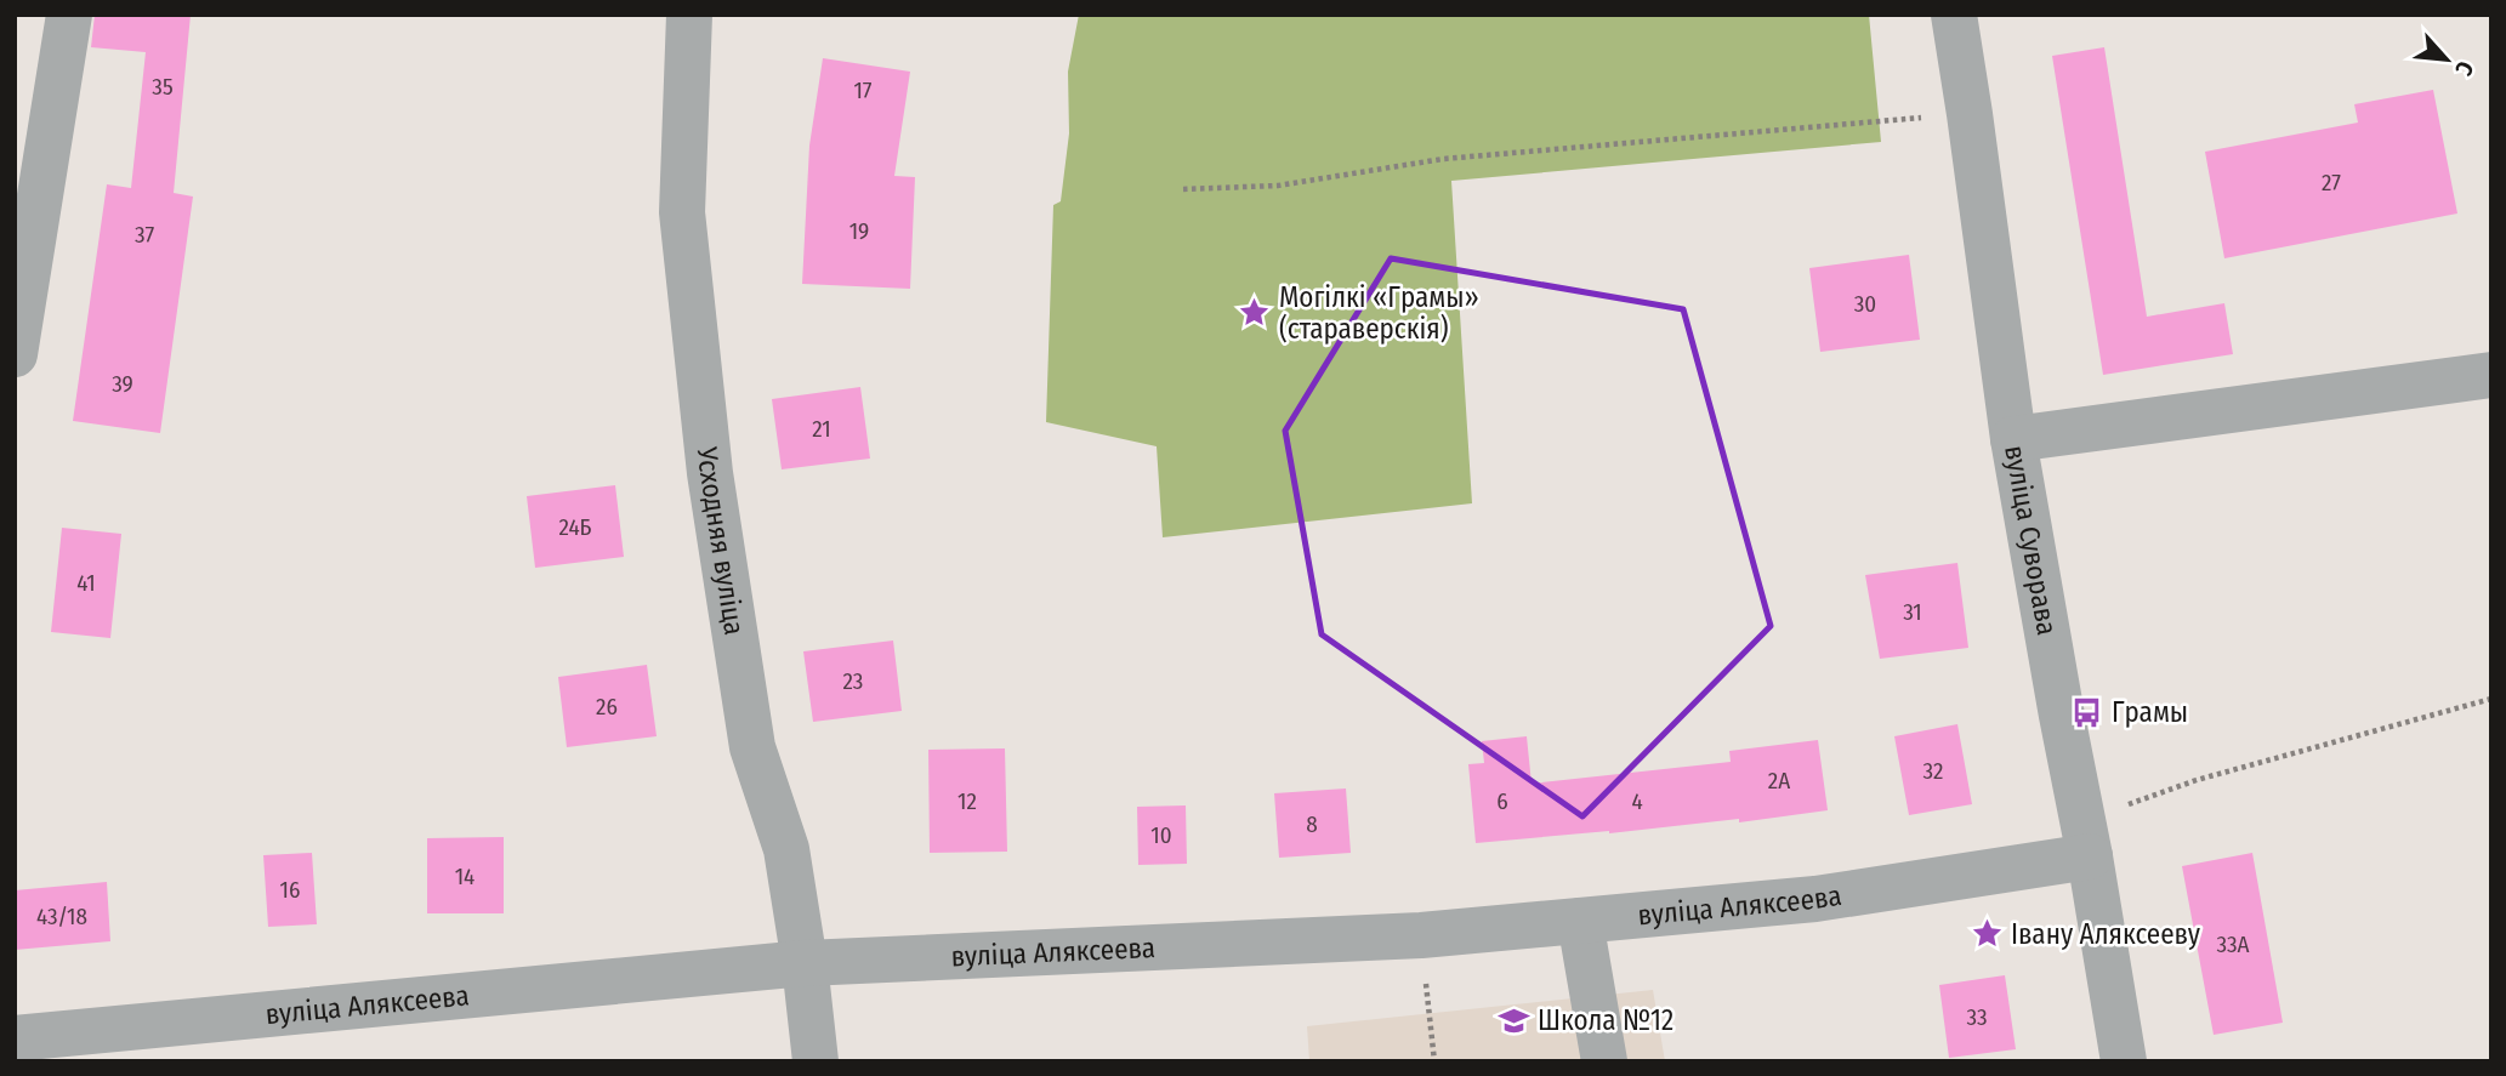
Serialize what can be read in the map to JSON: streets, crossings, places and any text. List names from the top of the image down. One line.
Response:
{"streets":{"street":["вуліца Суворава","Усходняя вуліца","вуліца Аляксеева"]},"crossings":[["вуліца Суворава","вуліца Аляксеева"],["Усходняя вуліца","вуліца Аляксеева"]],"places":{"place":["Могілкі «Грамы» (стараверскія)","Івану Аляксееву"],"bus stop":["Грамы"],"school or university":["Школа №12"]},"house_numbers":["35","17","27","19","37","30","39","21","24Б","41","31","23","26","32","2А","12","6","4","8","10","14","16","43/18","33А","33"],"north":"bottom right"}
